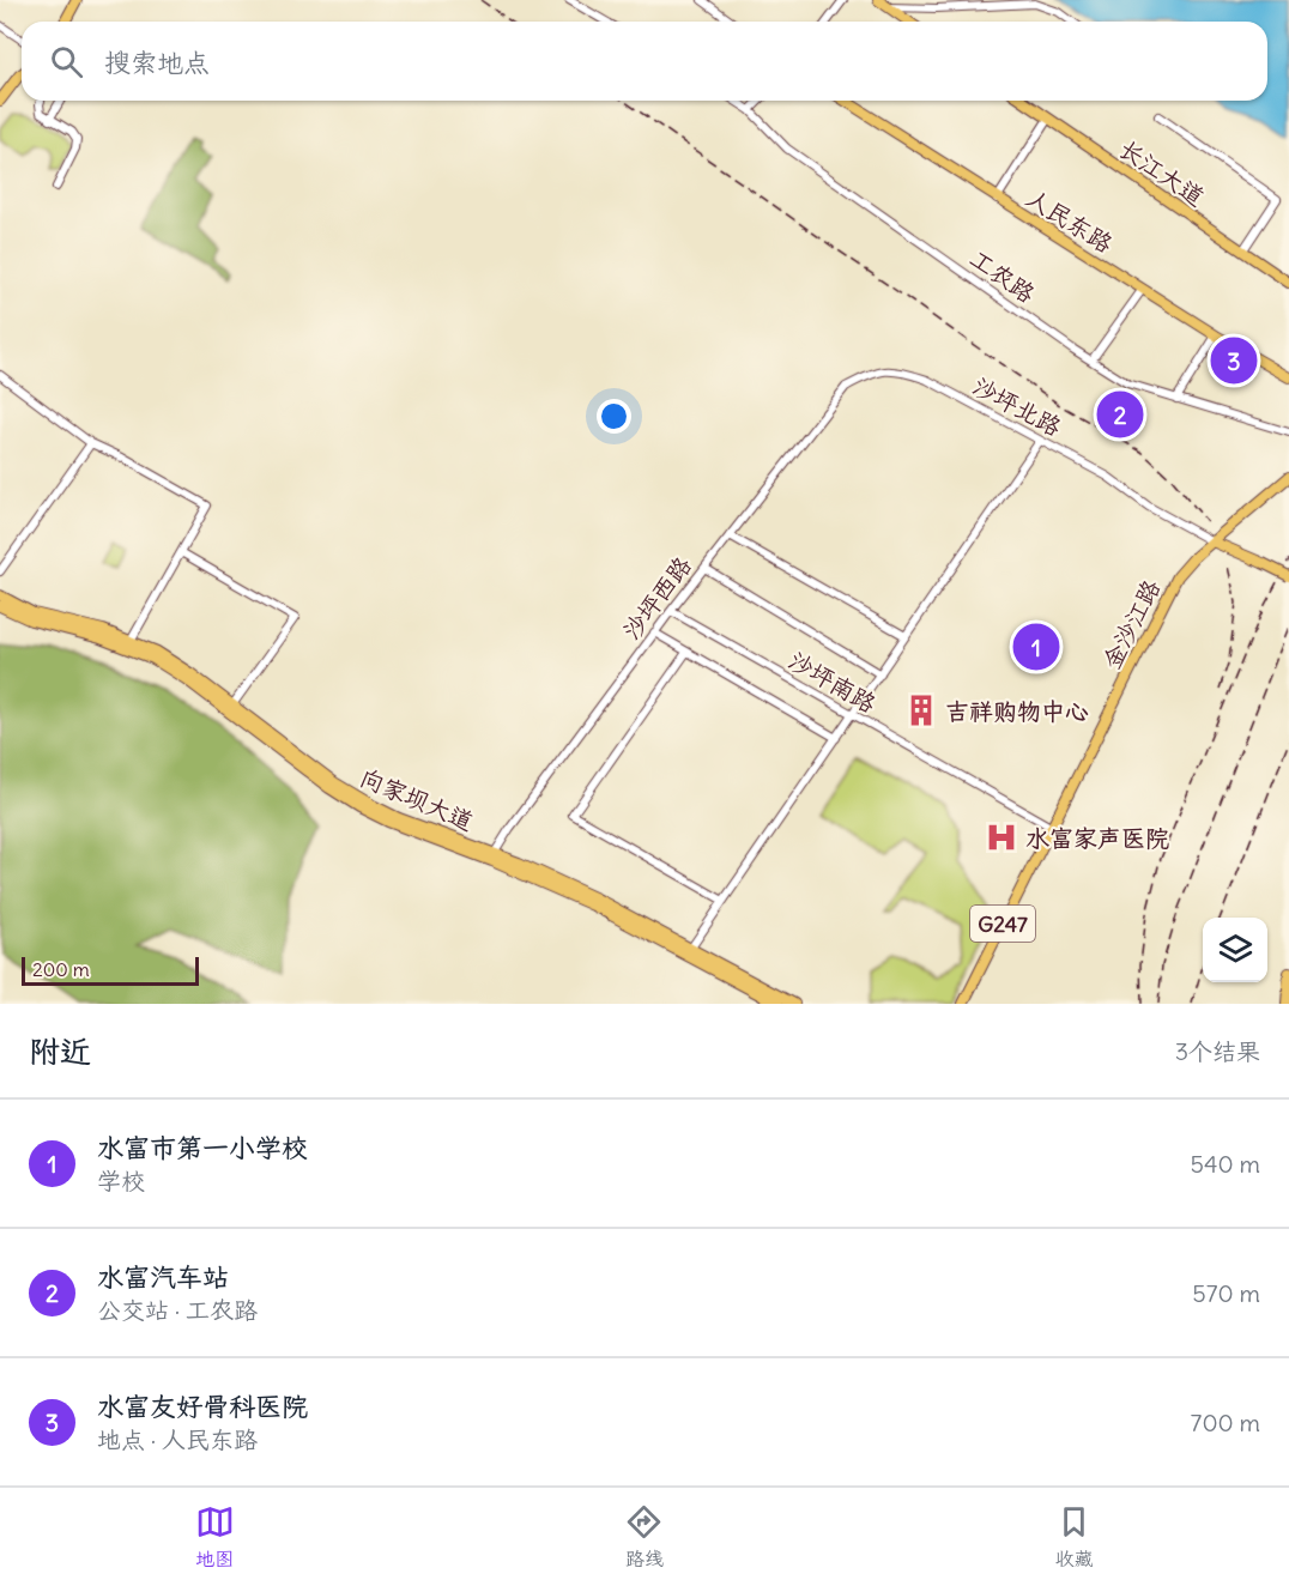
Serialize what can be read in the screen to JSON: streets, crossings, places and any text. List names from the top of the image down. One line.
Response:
{"streets":{"highway":["金沙江路","G247"],"main road":["长江大道","人民东路","向家坝大道"],"street":["工农路","沙坪北路","沙坪西路","沙坪南路"]},"crossings":[["沙坪北路","沙坪西路"],["沙坪北路","金沙江路"],["沙坪西路","沙坪南路"],["沙坪西路","向家坝大道"],["金沙江路","沙坪南路"]],"places":{"building":["吉祥购物中心"],"hospital":["水富家声医院"]},"scale_bar":"200 m","page":{"search":"搜索地点","pins":["3","2","1"],"scale":"200 m","heading":["附近","3个结果"],"list":[{"mark":"1","name":"水富市第一小学校","note":"学校","value":"540 m"},{"mark":"2","name":"水富汽车站","note":"公交站 · 工农路","value":"570 m"},{"mark":"3","name":"水富友好骨科医院","note":"地点 · 人民东路","value":"700 m"}],"nav":["地图","路线","收藏"]}}
